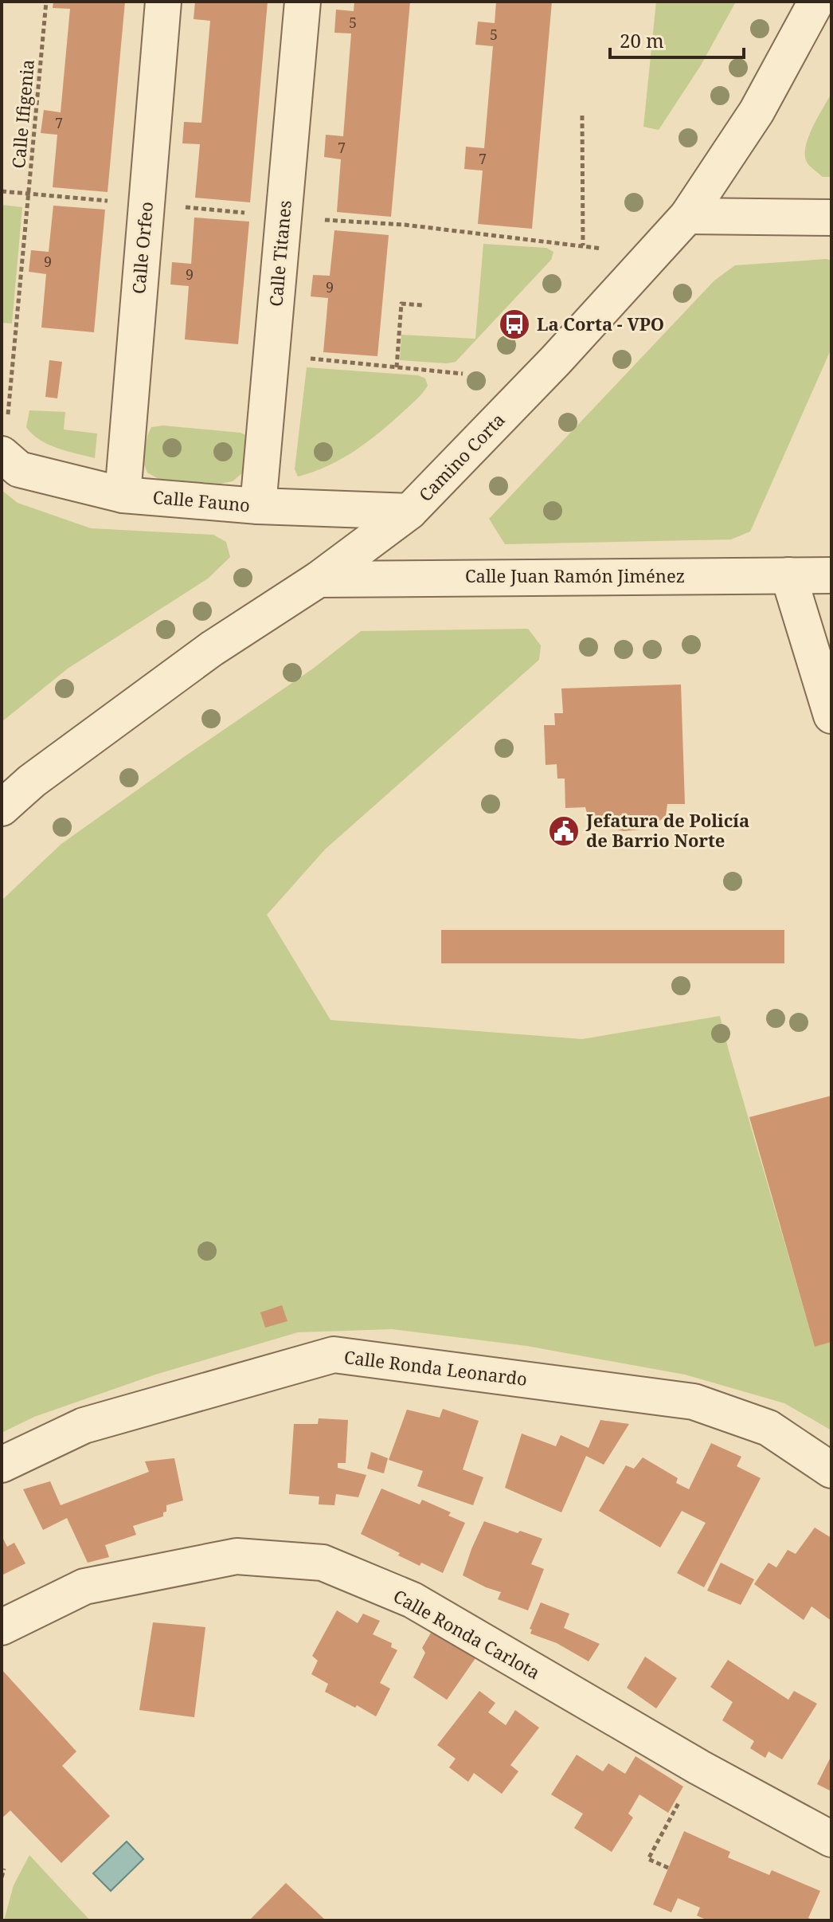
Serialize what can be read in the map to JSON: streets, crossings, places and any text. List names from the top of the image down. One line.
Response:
{"streets":{"street":["Calle Orfeo","Calle Titanes","Camino Corta","Calle Fauno","Calle Juan Ramón Jiménez","Calle Ronda Leonardo","Calle Ronda Carlota"],"path":["Calle Ifigenia"]},"crossings":[["Calle Ifigenia","Calle Fauno"],["Calle Orfeo","Calle Fauno"],["Calle Titanes","Calle Fauno"],["Camino Corta","Calle Fauno"],["Camino Corta","Calle Juan Ramón Jiménez"]],"places":{"bus stop":["La Corta - VPO"],"public building":["Jefatura de Policía de Barrio Norte"]},"house_numbers":["5","5","7","7","7","9","9","9"],"scale_bar":"20 m"}
